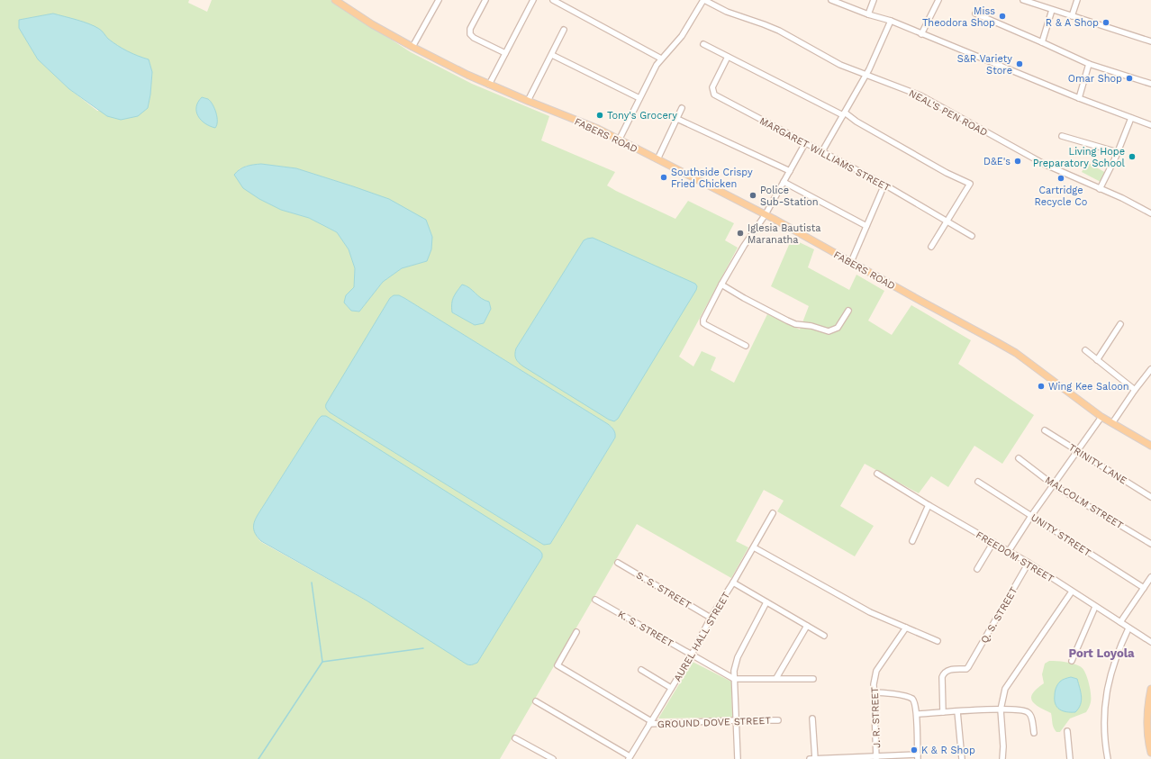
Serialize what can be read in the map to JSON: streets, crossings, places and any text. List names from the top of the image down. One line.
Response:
{"streets":{"main road":["FABERS ROAD"],"street":["NEAL'S PEN ROAD","MARGARET WILLIAMS STREET","TRINITY LANE","MALCOLM STREET","UNITY STREET","FREEDOM STREET","S. S. STREET","Q. S. STREET","K. S. STREET","AUREL HALL STREET","J. R. STREET","GROUND DOVE STREET"]},"crossings":[["FREEDOM STREET","Q. S. STREET"],["S. S. STREET","AUREL HALL STREET"],["K. S. STREET","AUREL HALL STREET"],["AUREL HALL STREET","GROUND DOVE STREET"]],"districts":["Port Loyola"],"places":["Miss Theodora Shop","R & A Shop","S&R Variety Store","Omar Shop","Tony's Grocery","Living Hope Preparatory School","D&E's","Southside Crispy Fried Chicken","Cartridge Recycle Co","Police Sub-Station","Iglesia Bautista Maranatha","Wing Kee Saloon","K & R Shop"]}
